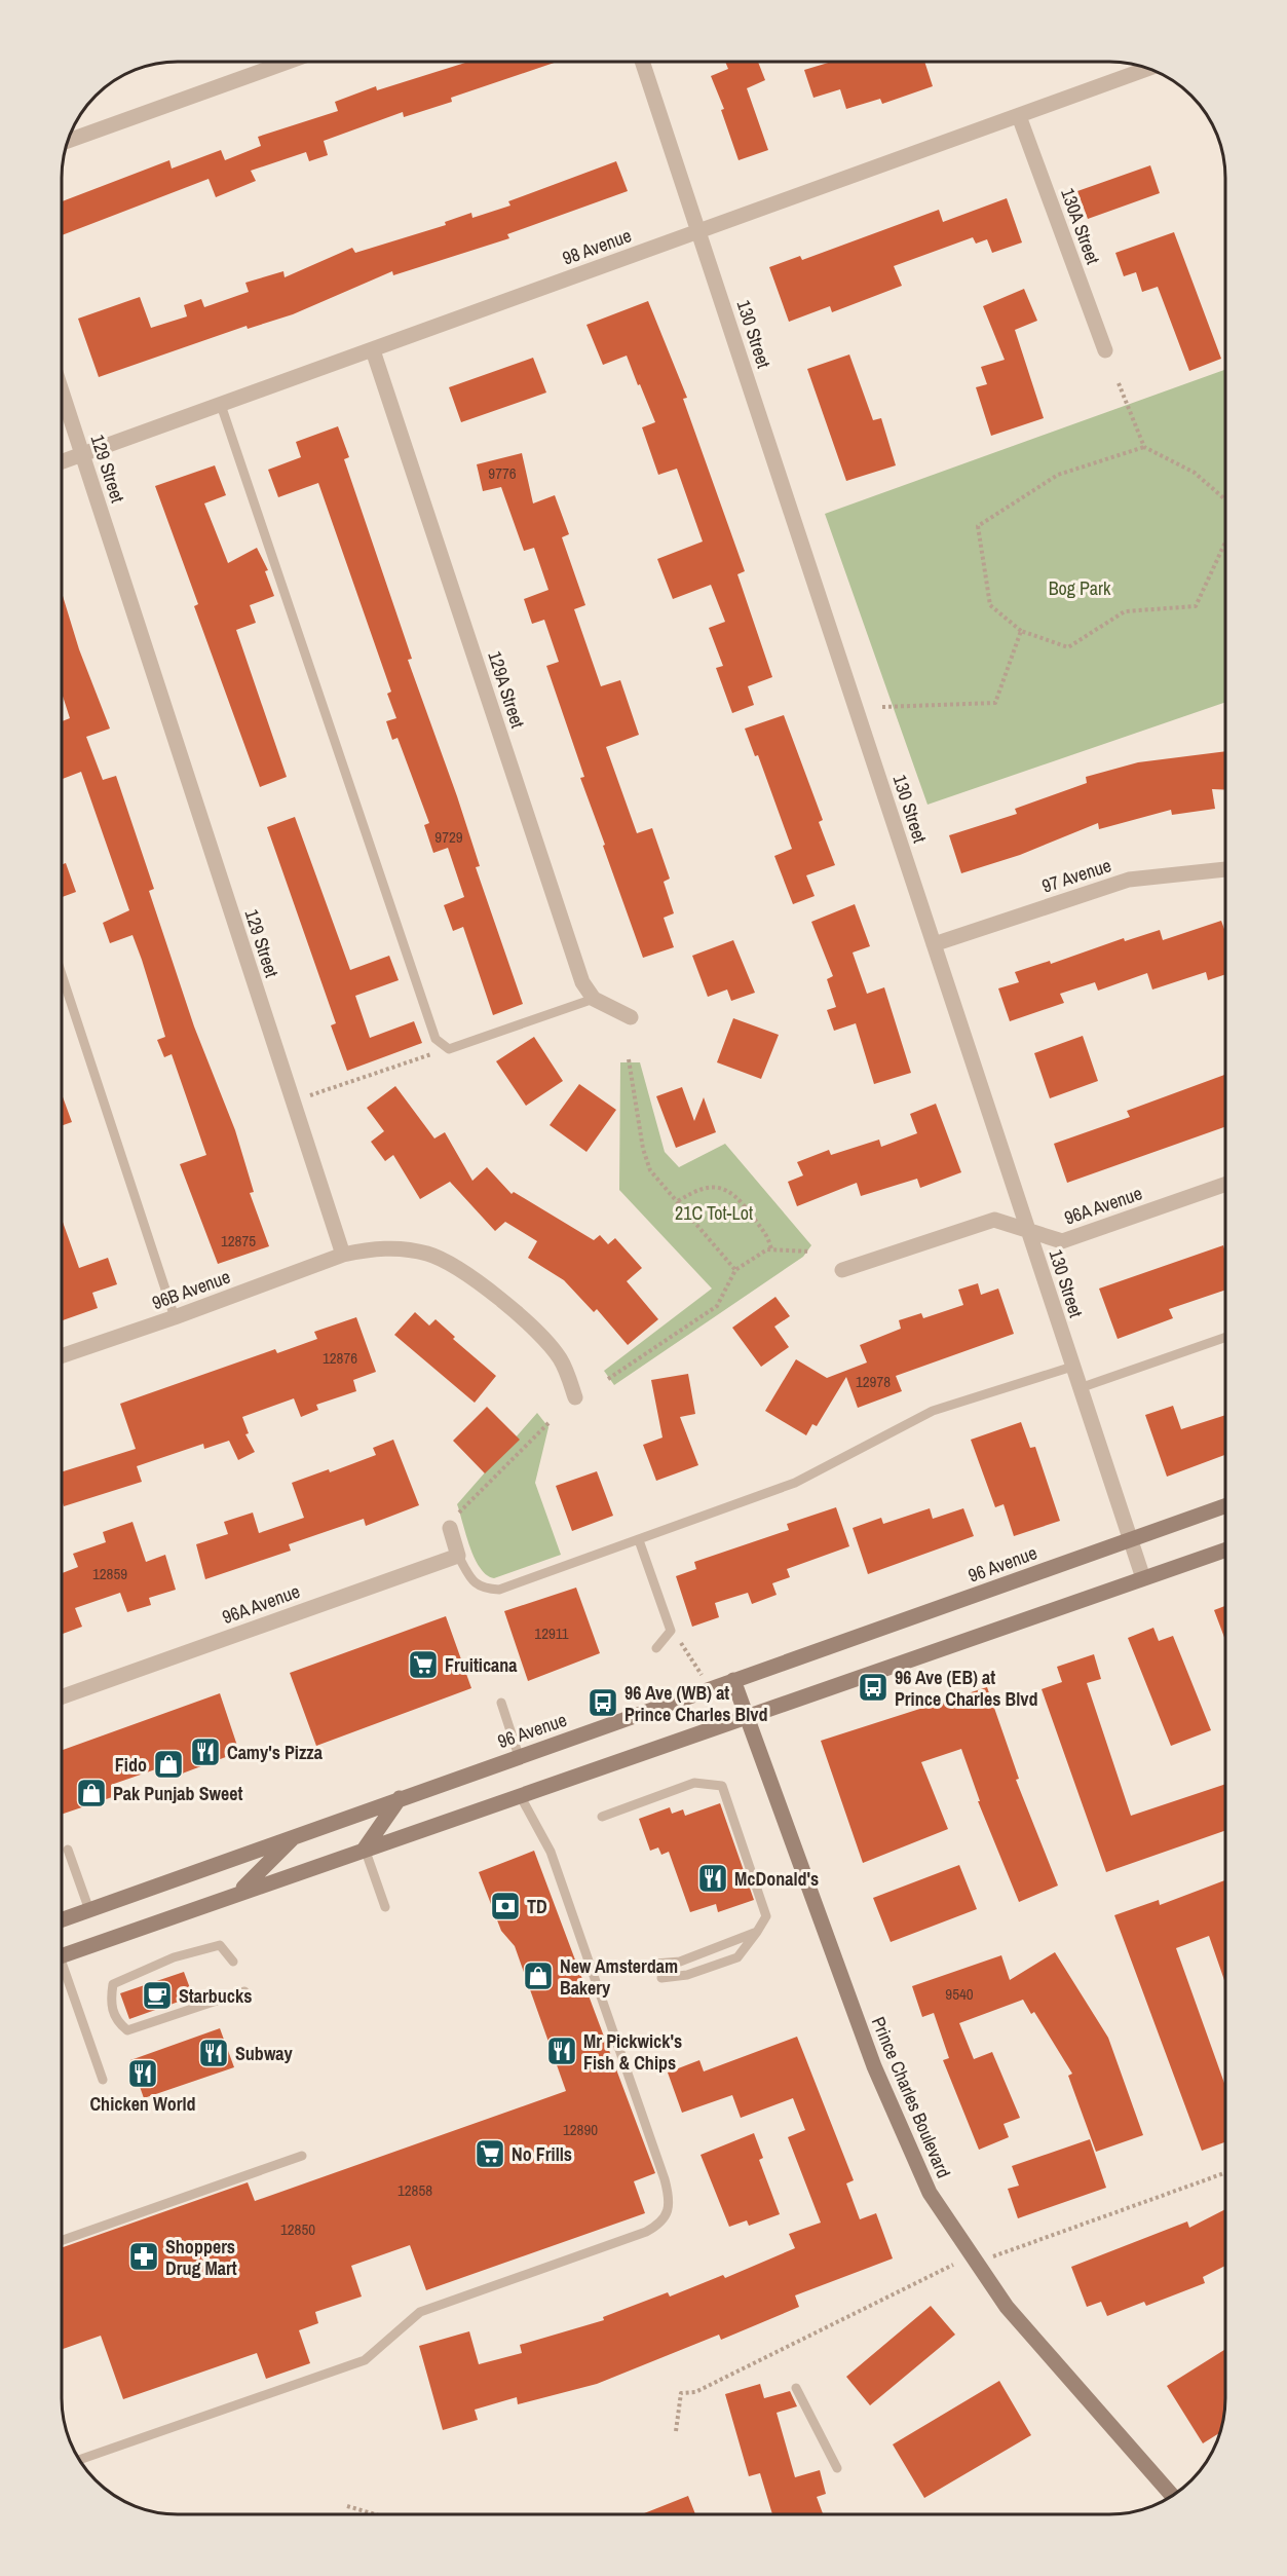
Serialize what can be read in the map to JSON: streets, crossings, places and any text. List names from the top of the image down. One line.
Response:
{"streets":{"main road":["96 Avenue","Prince Charles Boulevard"],"street":["130A Street","98 Avenue","130 Street","129 Street","129A Street","97 Avenue","96A Avenue","96B Avenue"]},"crossings":[["130A Street","98 Avenue"],["98 Avenue","130 Street"],["98 Avenue","129 Street"],["98 Avenue","129A Street"],["130 Street","97 Avenue"],["130 Street","96A Avenue"],["130 Street","96 Avenue"],["129 Street","96B Avenue"],["96 Avenue","Prince Charles Boulevard"]],"parks":["Bog Park","21C Tot-Lot"],"places":{"supermarket":["Fruiticana","No Frills"],"bus stop":["96 Ave (EB) at Prince Charles Blvd","96 Ave (WB) at Prince Charles Blvd"],"restaurant":["Camy's Pizza","McDonald's","Mr Pickwick's Fish & Chips","Subway","Chicken World"],"shop":["Fido","Pak Punjab Sweet","New Amsterdam Bakery"],"bank":["TD"],"cafe":["Starbucks"],"pharmacy":["Shoppers Drug Mart"]},"house_numbers":["9776","9729","12875","12876","12978","12859","12911","9540","12890","12858","12850"]}
